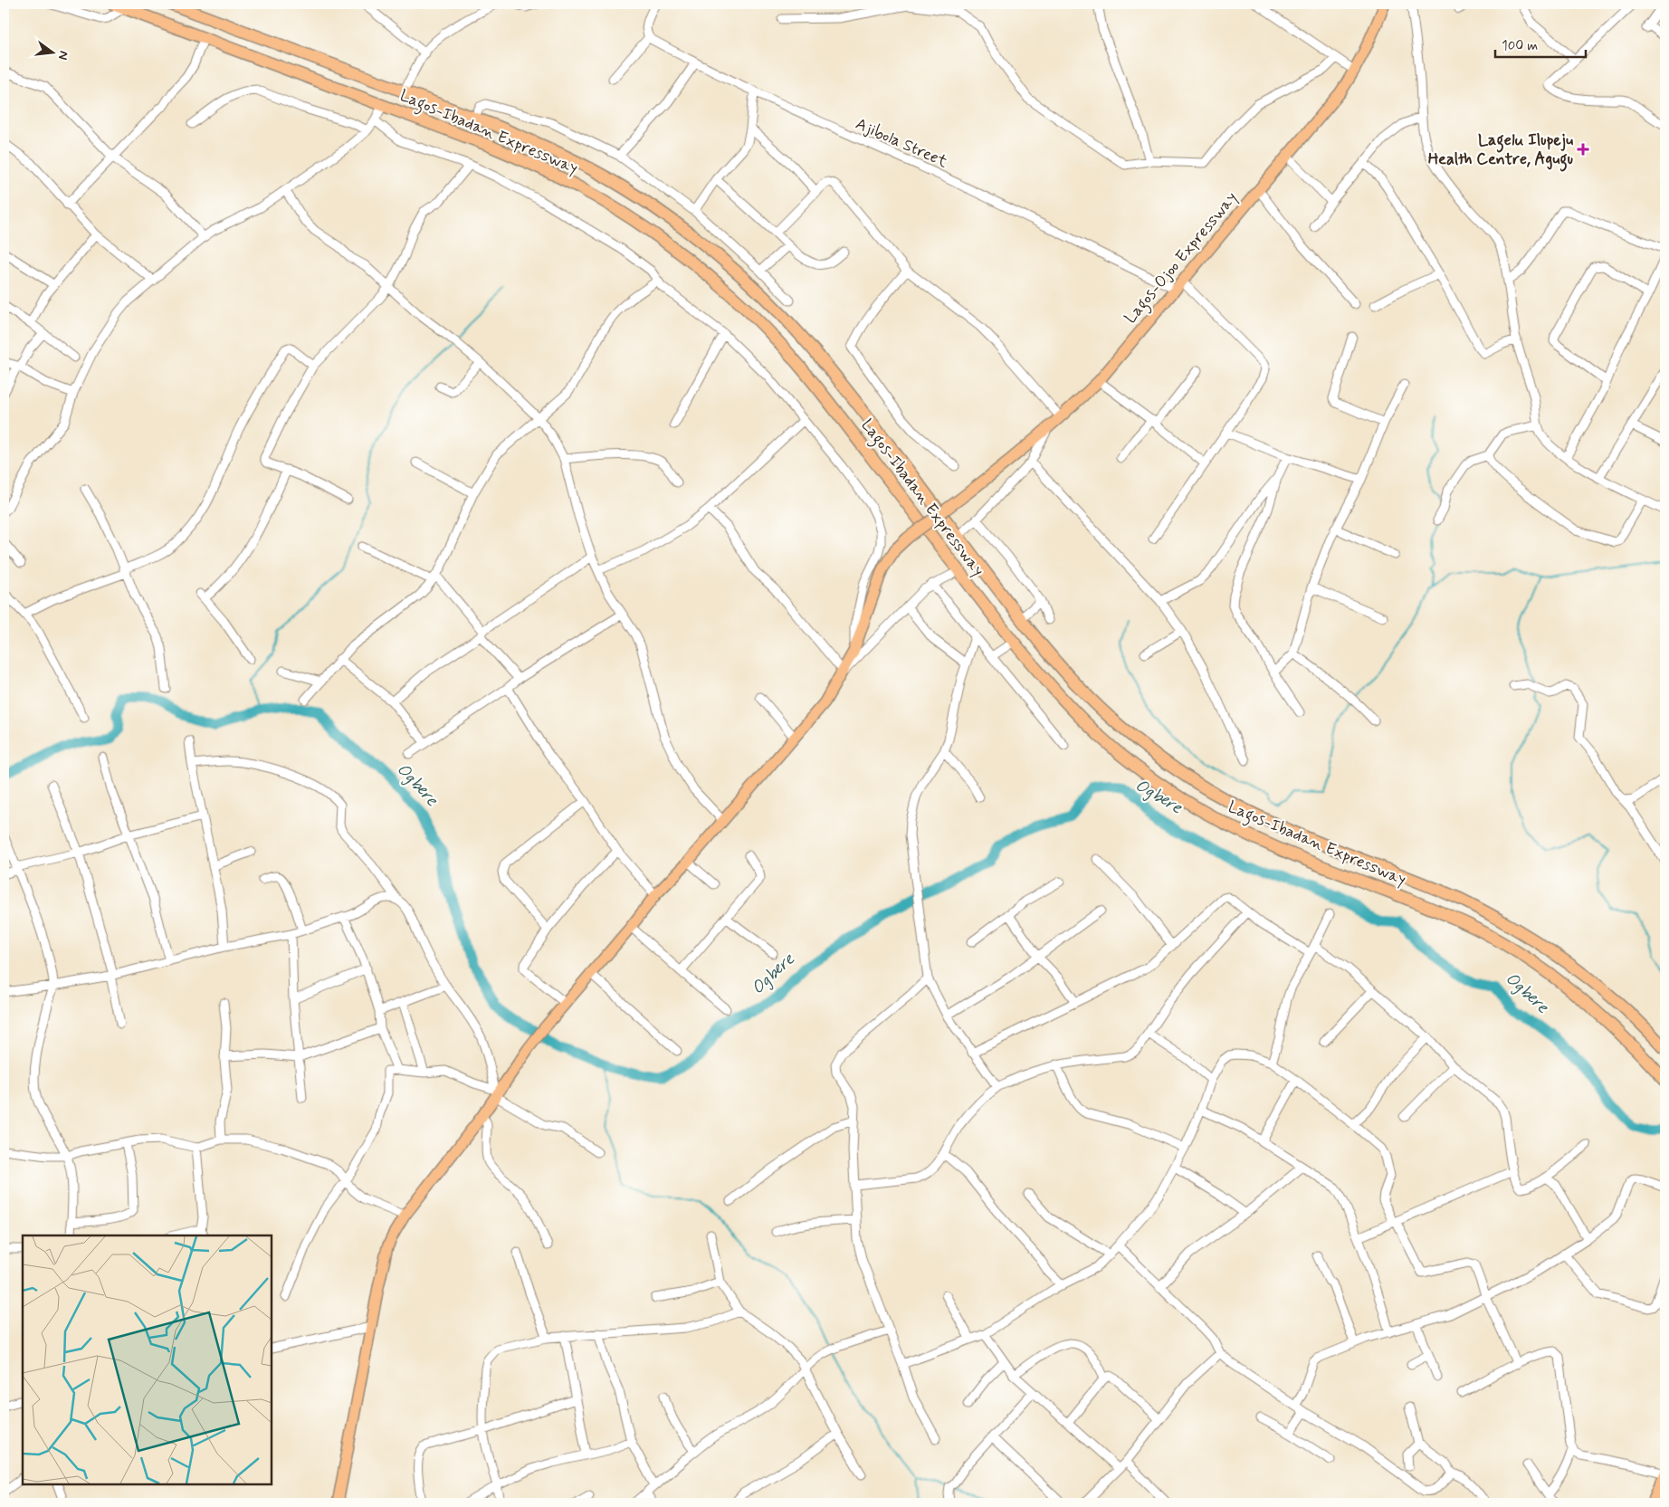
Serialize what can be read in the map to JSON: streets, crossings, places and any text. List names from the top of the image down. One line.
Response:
{"streets":{"highway":["Lagos-Ibadan Expressway"],"main road":["Lagos-Ojoo Expressway"],"street":["Ajibola Street"]},"crossings":[["Ajibola Street","Lagos-Ojoo Expressway"]],"water":["Ogbere"],"places":{"health":["Lagelu Ilupeju Health Centre, Agugu"]},"scale_bar":"100 m","north":"right"}
